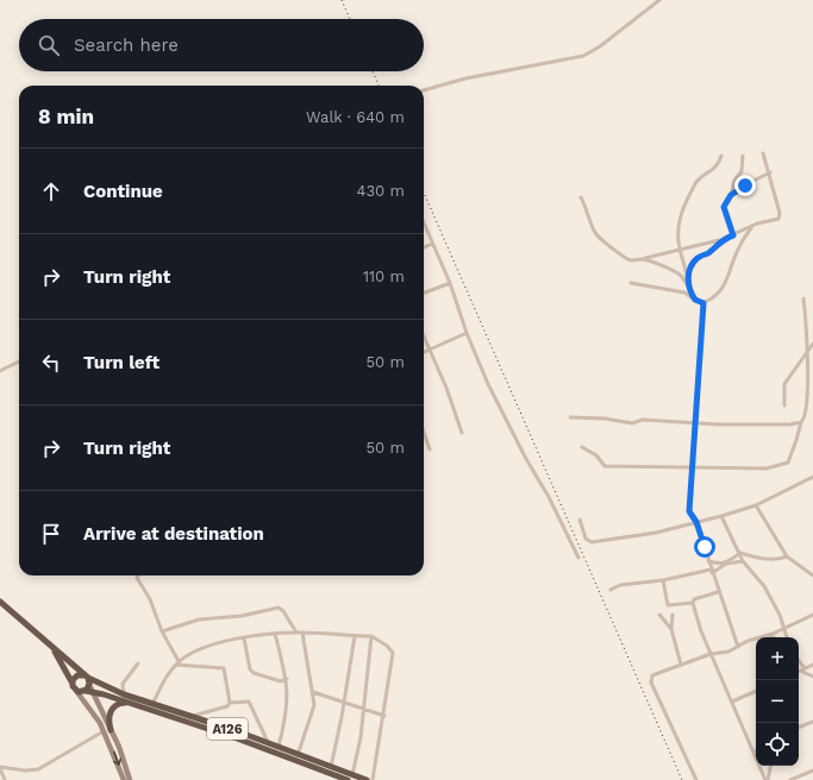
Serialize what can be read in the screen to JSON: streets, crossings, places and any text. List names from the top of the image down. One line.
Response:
{"streets":{"highway":["A126"]},"page":{"search":"Search here","heading":["8 min","Walk · 640 m"],"list":[["Continue","430 m"],["Turn right","110 m"],["Turn left","50 m"],["Turn right","50 m"],"Arrive at destination"],"map_buttons":["+","−"]}}
